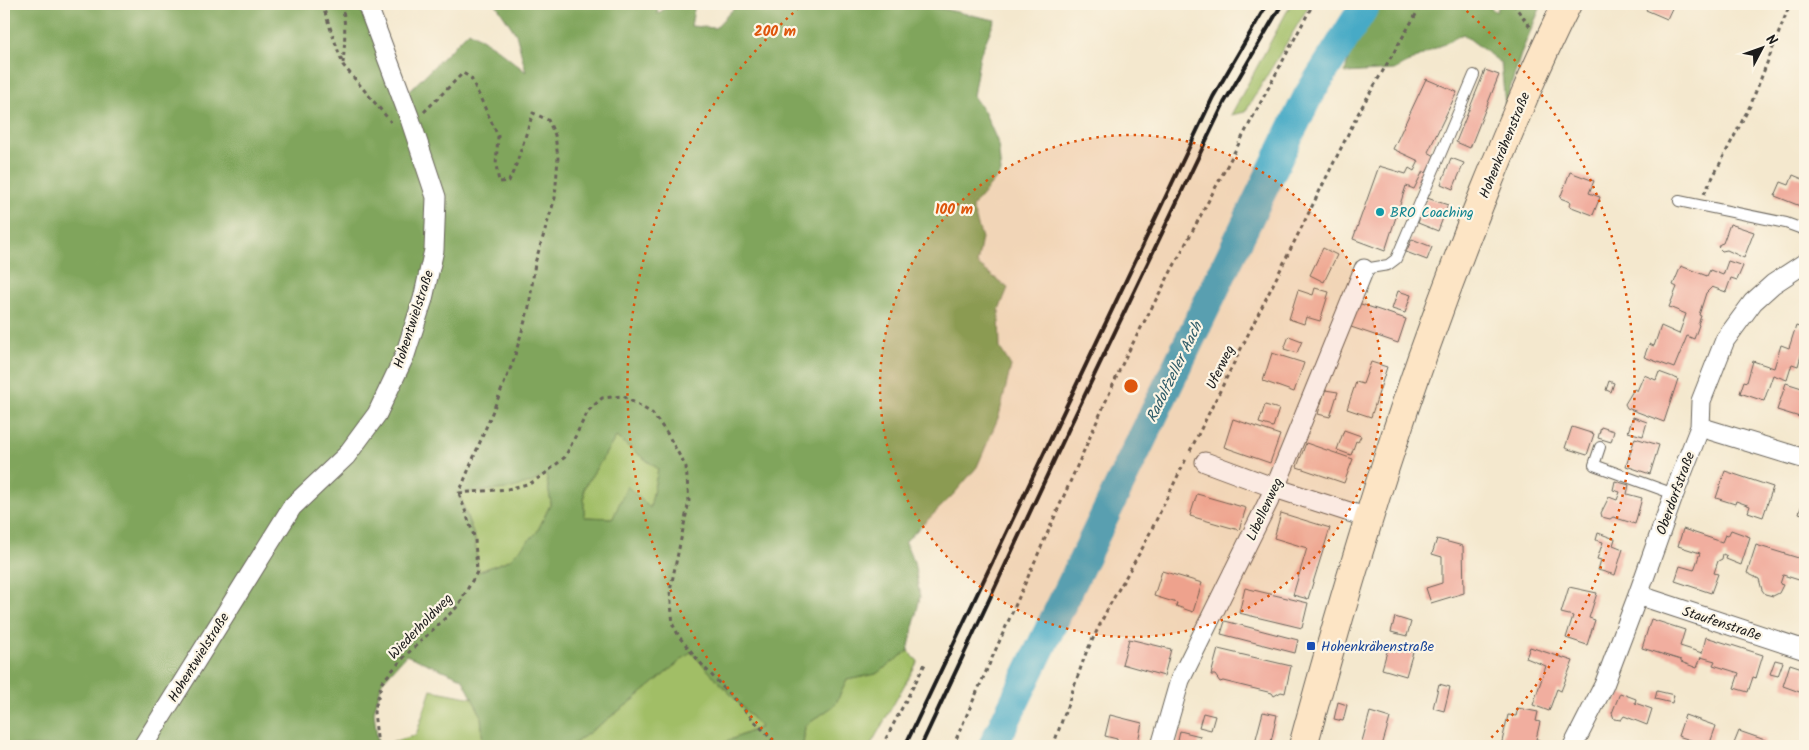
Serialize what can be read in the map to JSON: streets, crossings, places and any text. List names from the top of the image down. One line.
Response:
{"streets":{"main road":["Hohenkrähenstraße"],"street":["Hohentwielstraße","Oberdorfstraße","Libellenweg","Staufenstraße"],"path":["Uferweg","Wiederholdweg"]},"crossings":[["Oberdorfstraße","Staufenstraße"]],"water":["Radolfzeller Aach"],"places":{"other":["BRO Coaching"],"transit":["Hohenkrähenstraße"]},"north":"top right","rings":["200 m","100 m"]}
